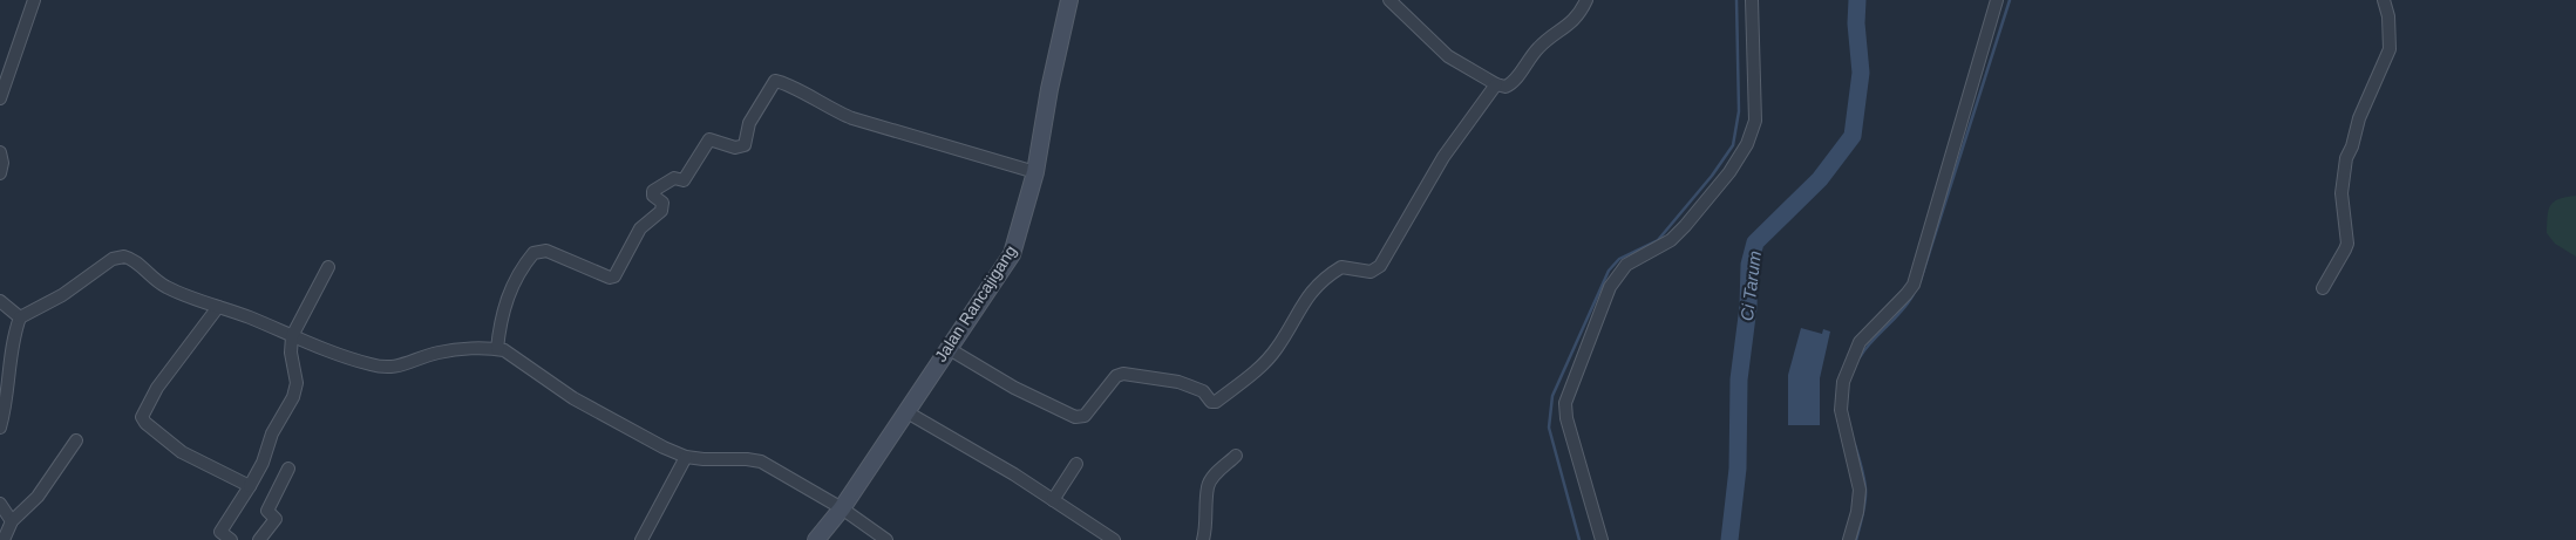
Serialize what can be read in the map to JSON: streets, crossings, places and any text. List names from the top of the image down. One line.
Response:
{"streets":{"main road":["Jalan Rancajigang"]},"water":["Ci Tarum"]}
